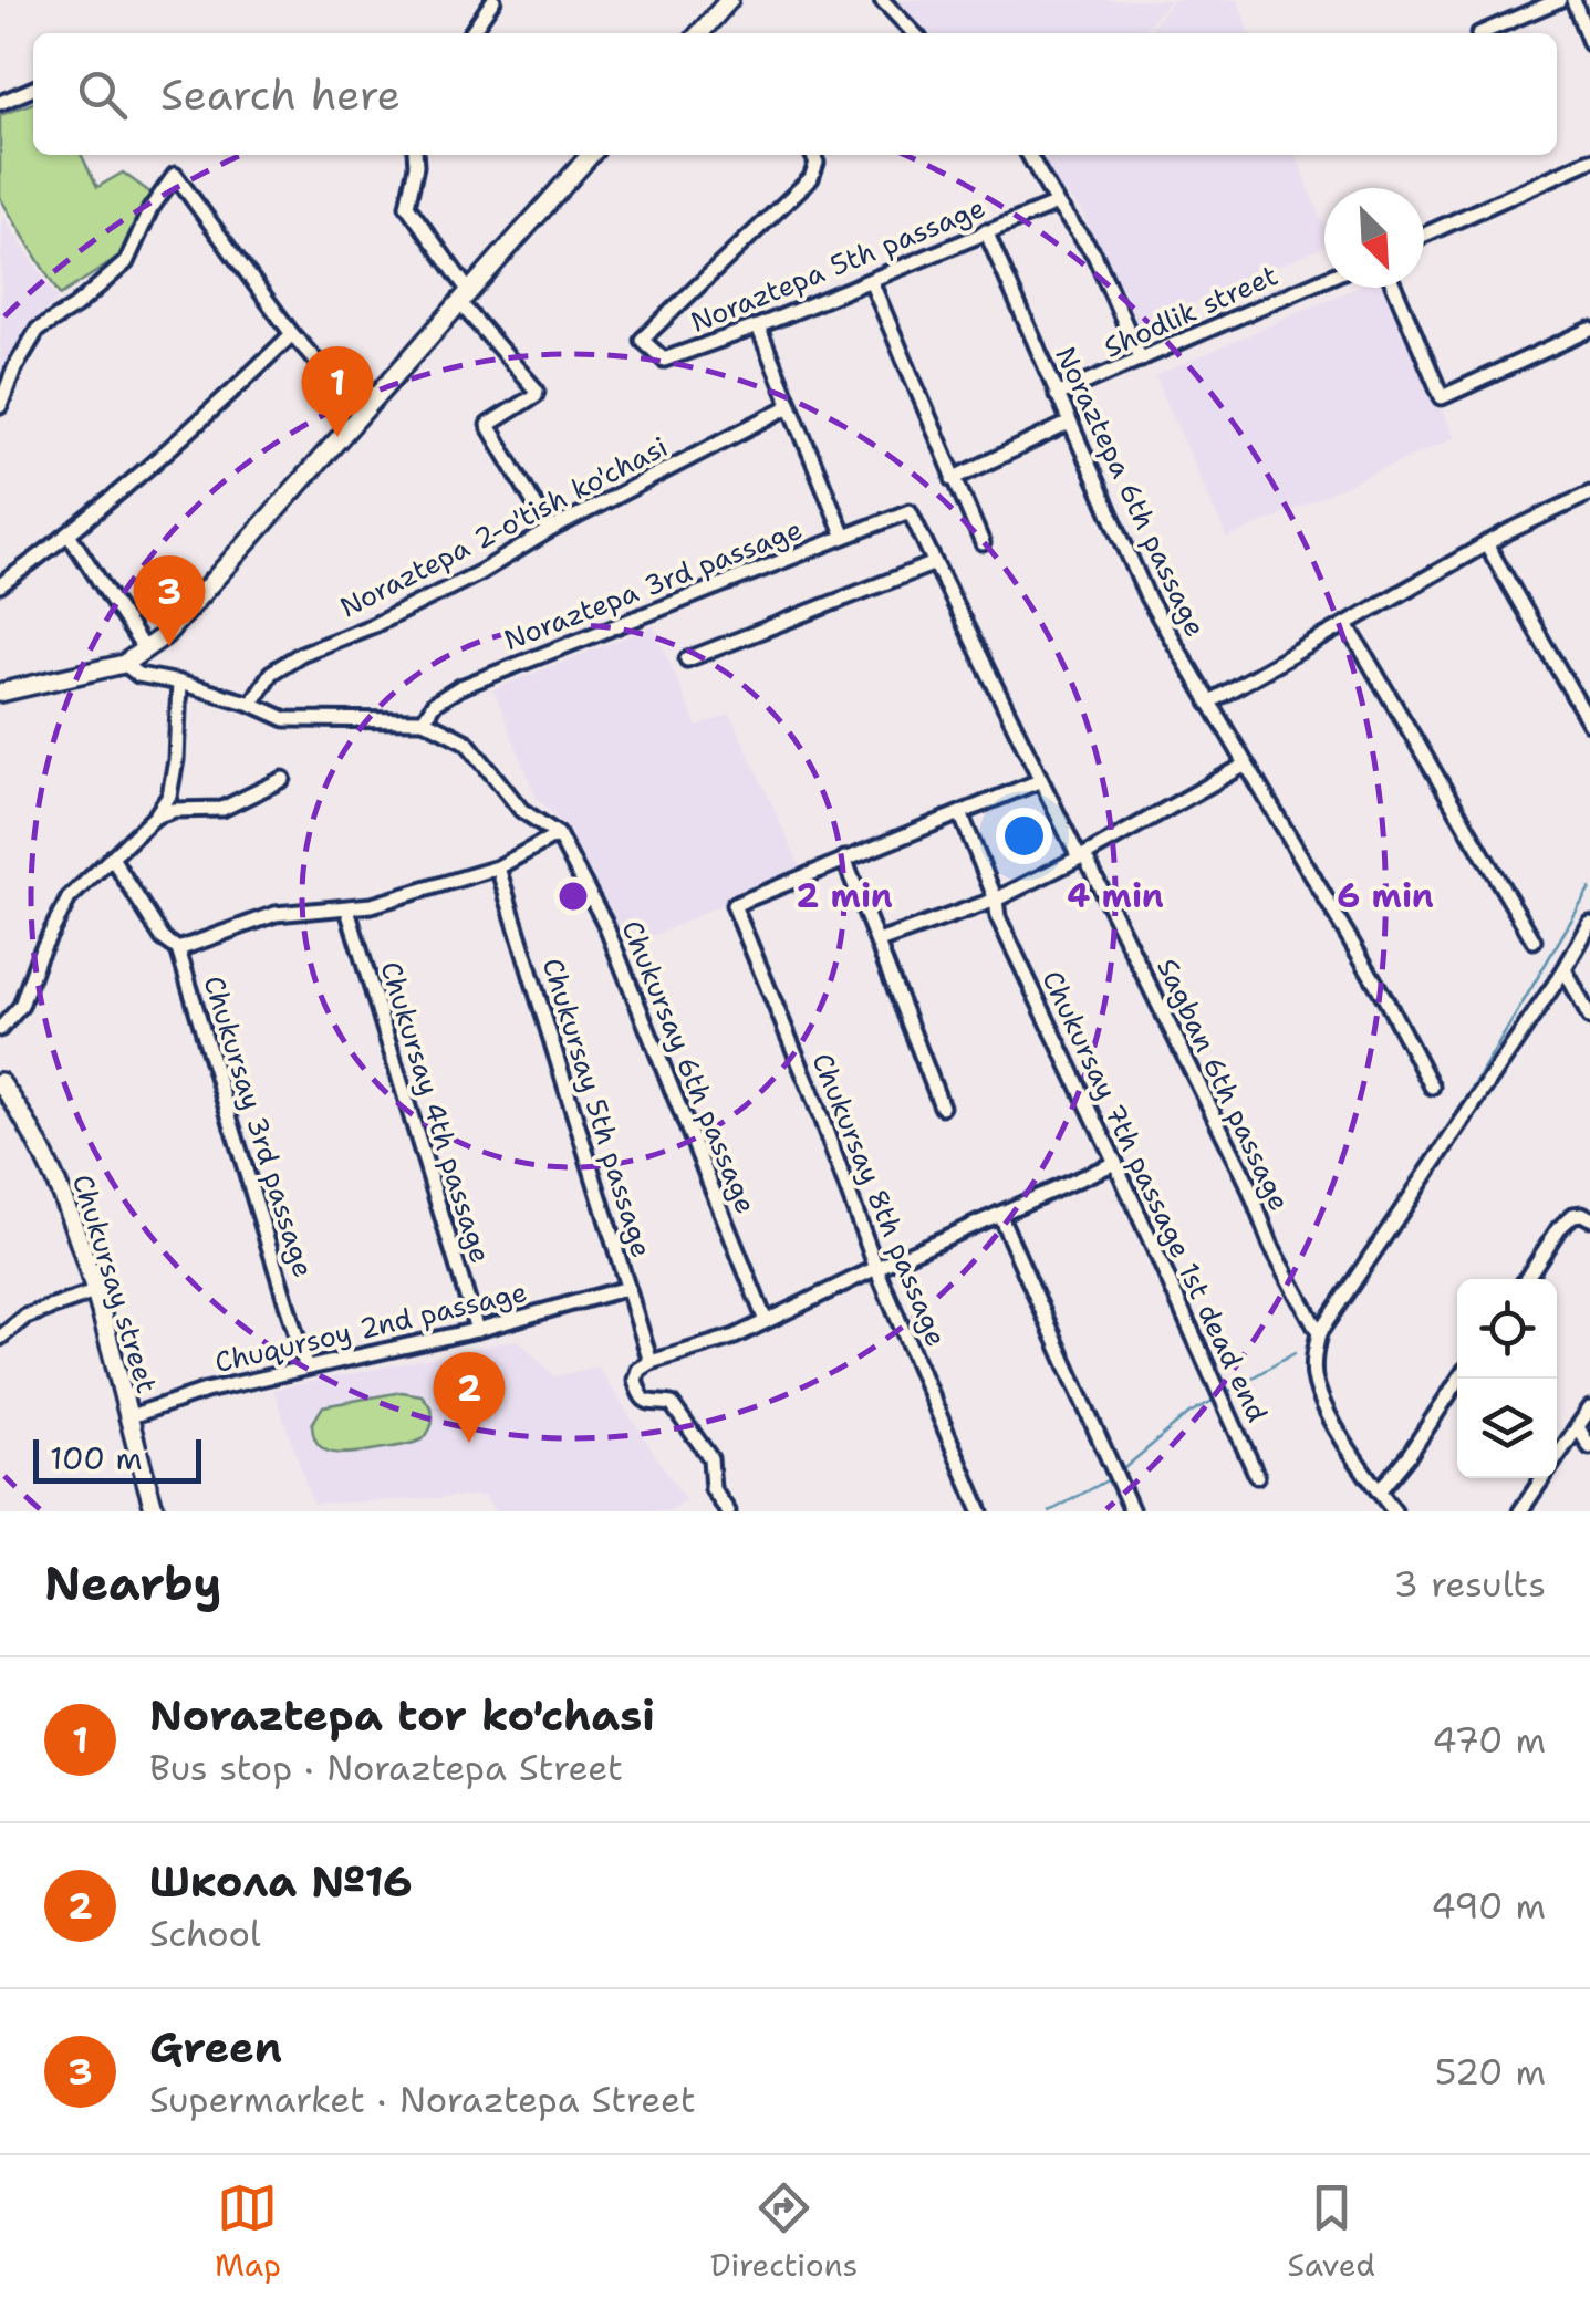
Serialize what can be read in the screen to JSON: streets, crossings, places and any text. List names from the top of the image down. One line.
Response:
{"streets":{"main road":["Chukursay street"],"street":["Noraztepa 5th passage","Shodlik street","Noraztepa 6th passage","Noraztepa 2-o'tish ko'chasi","Noraztepa 3rd passage","Chukursay 6th passage","Sagban 6th passage","Chukursay 5th passage","Chukursay 4th passage","Chukursay 3rd passage","Chukursay 7th passage 1st dead end","Chukursay 8th passage","Chuqursoy 2nd passage"]},"crossings":[["Noraztepa 5th passage","Noraztepa 6th passage"],["Shodlik street","Noraztepa 6th passage"],["Noraztepa 3rd passage","Sagban 6th passage"],["Chukursay 5th passage","Chuqursoy 2nd passage"],["Chukursay 4th passage","Chuqursoy 2nd passage"],["Chukursay 3rd passage","Chuqursoy 2nd passage"],["Chukursay street","Chuqursoy 2nd passage"]],"scale_bar":"100 m","north":"bottom right","page":{"search":"Search here","pins":["1","3","2"],"scale":"100 m","heading":["Nearby","3 results"],"list":[{"mark":"1","name":"Noraztepa tor ko'chasi","note":"Bus stop · Noraztepa Street","value":"470 m"},{"mark":"2","name":"Школа №16","note":"School","value":"490 m"},{"mark":"3","name":"Green","note":"Supermarket · Noraztepa Street","value":"520 m"}],"nav":["Map","Directions","Saved"]},"rings":["2 min","4 min","6 min"]}
